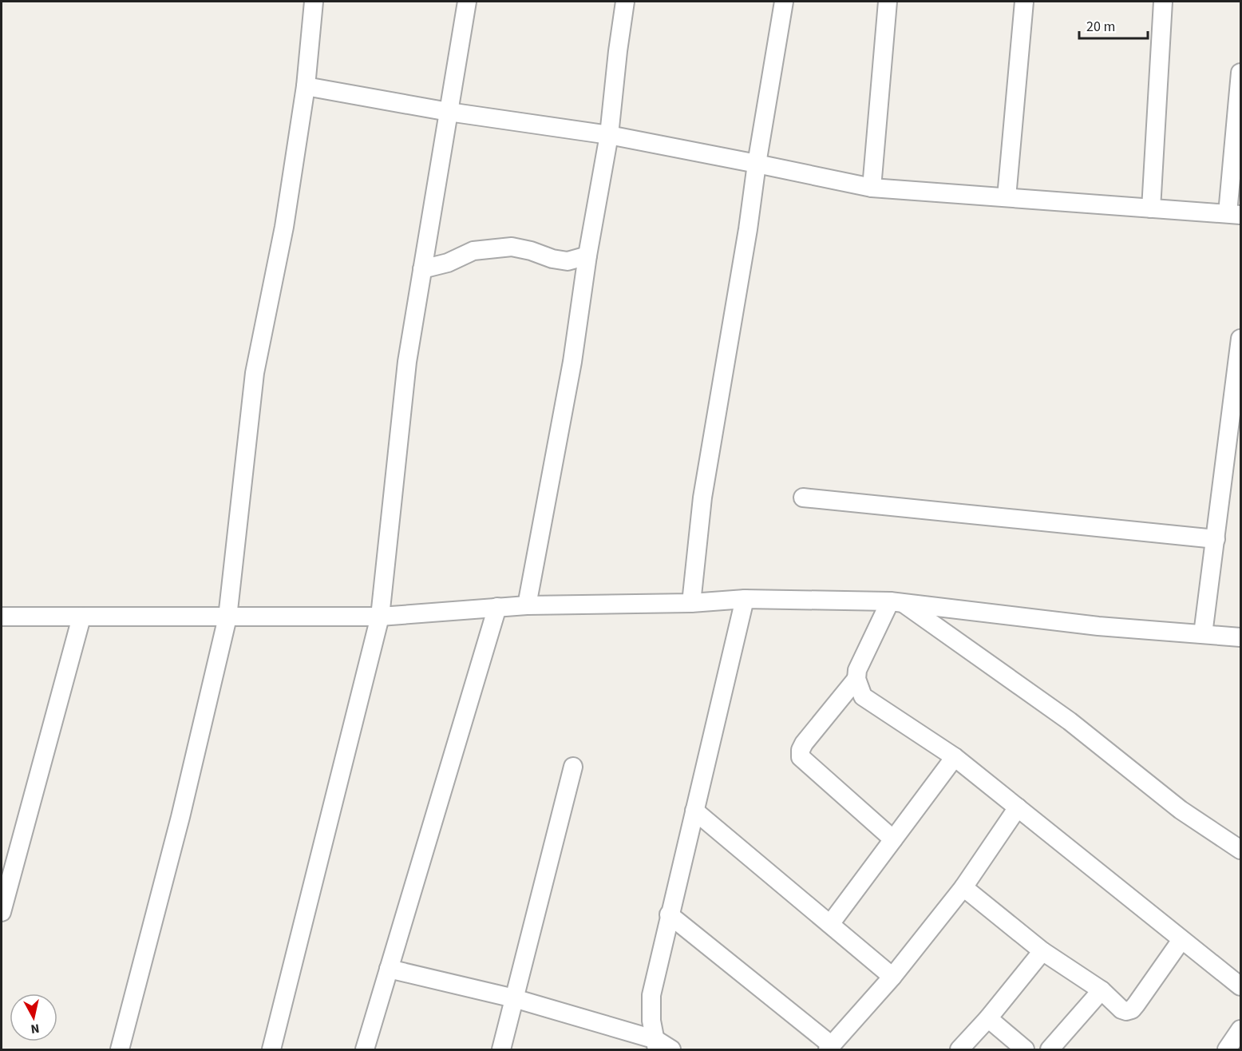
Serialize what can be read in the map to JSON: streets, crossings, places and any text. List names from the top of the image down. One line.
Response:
{"scale_bar":"20 m","north":"bottom"}
